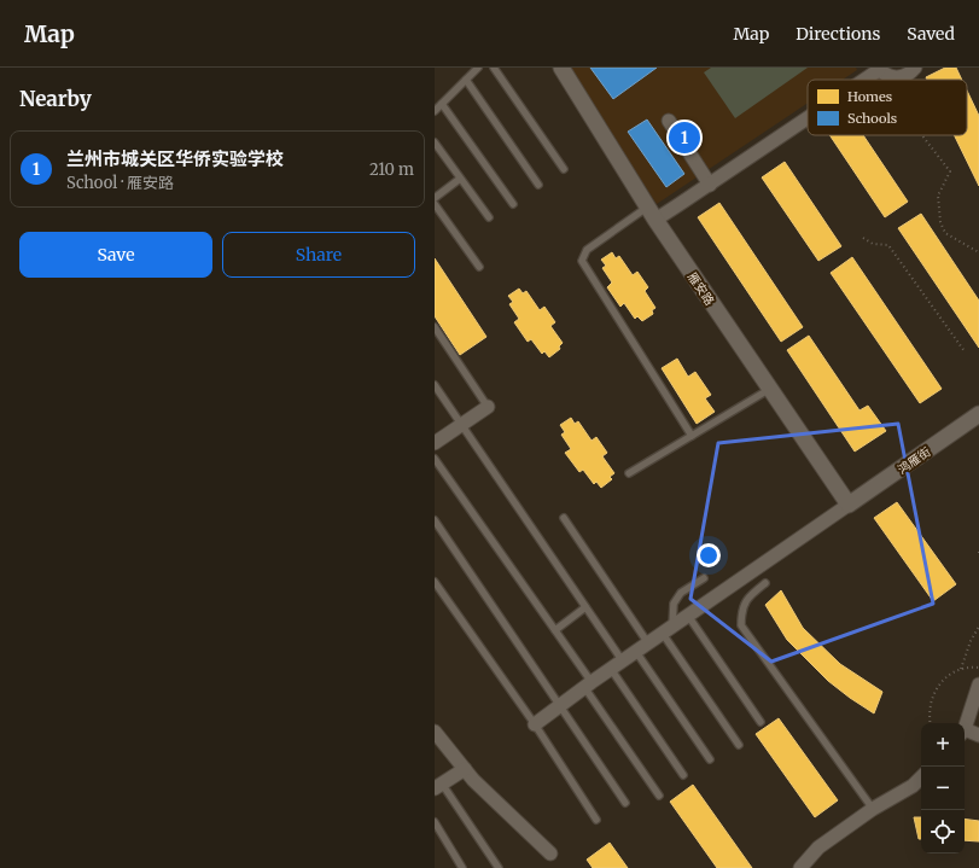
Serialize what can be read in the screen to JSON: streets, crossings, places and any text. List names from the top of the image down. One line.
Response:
{"streets":{"street":["雁安路","鸿雁街"]},"crossings":[["雁安路","鸿雁街"]],"legend":["Homes","Schools"],"page":{"header":"Map","nav":["Map","Directions","Saved"],"heading":"Nearby","pins":"1","list":[{"mark":"1","name":"兰州市城关区华侨实验学校","note":"School · 雁安路","value":"210 m"}],"buttons":["Save","Share"],"map_buttons":["+","−"]}}
